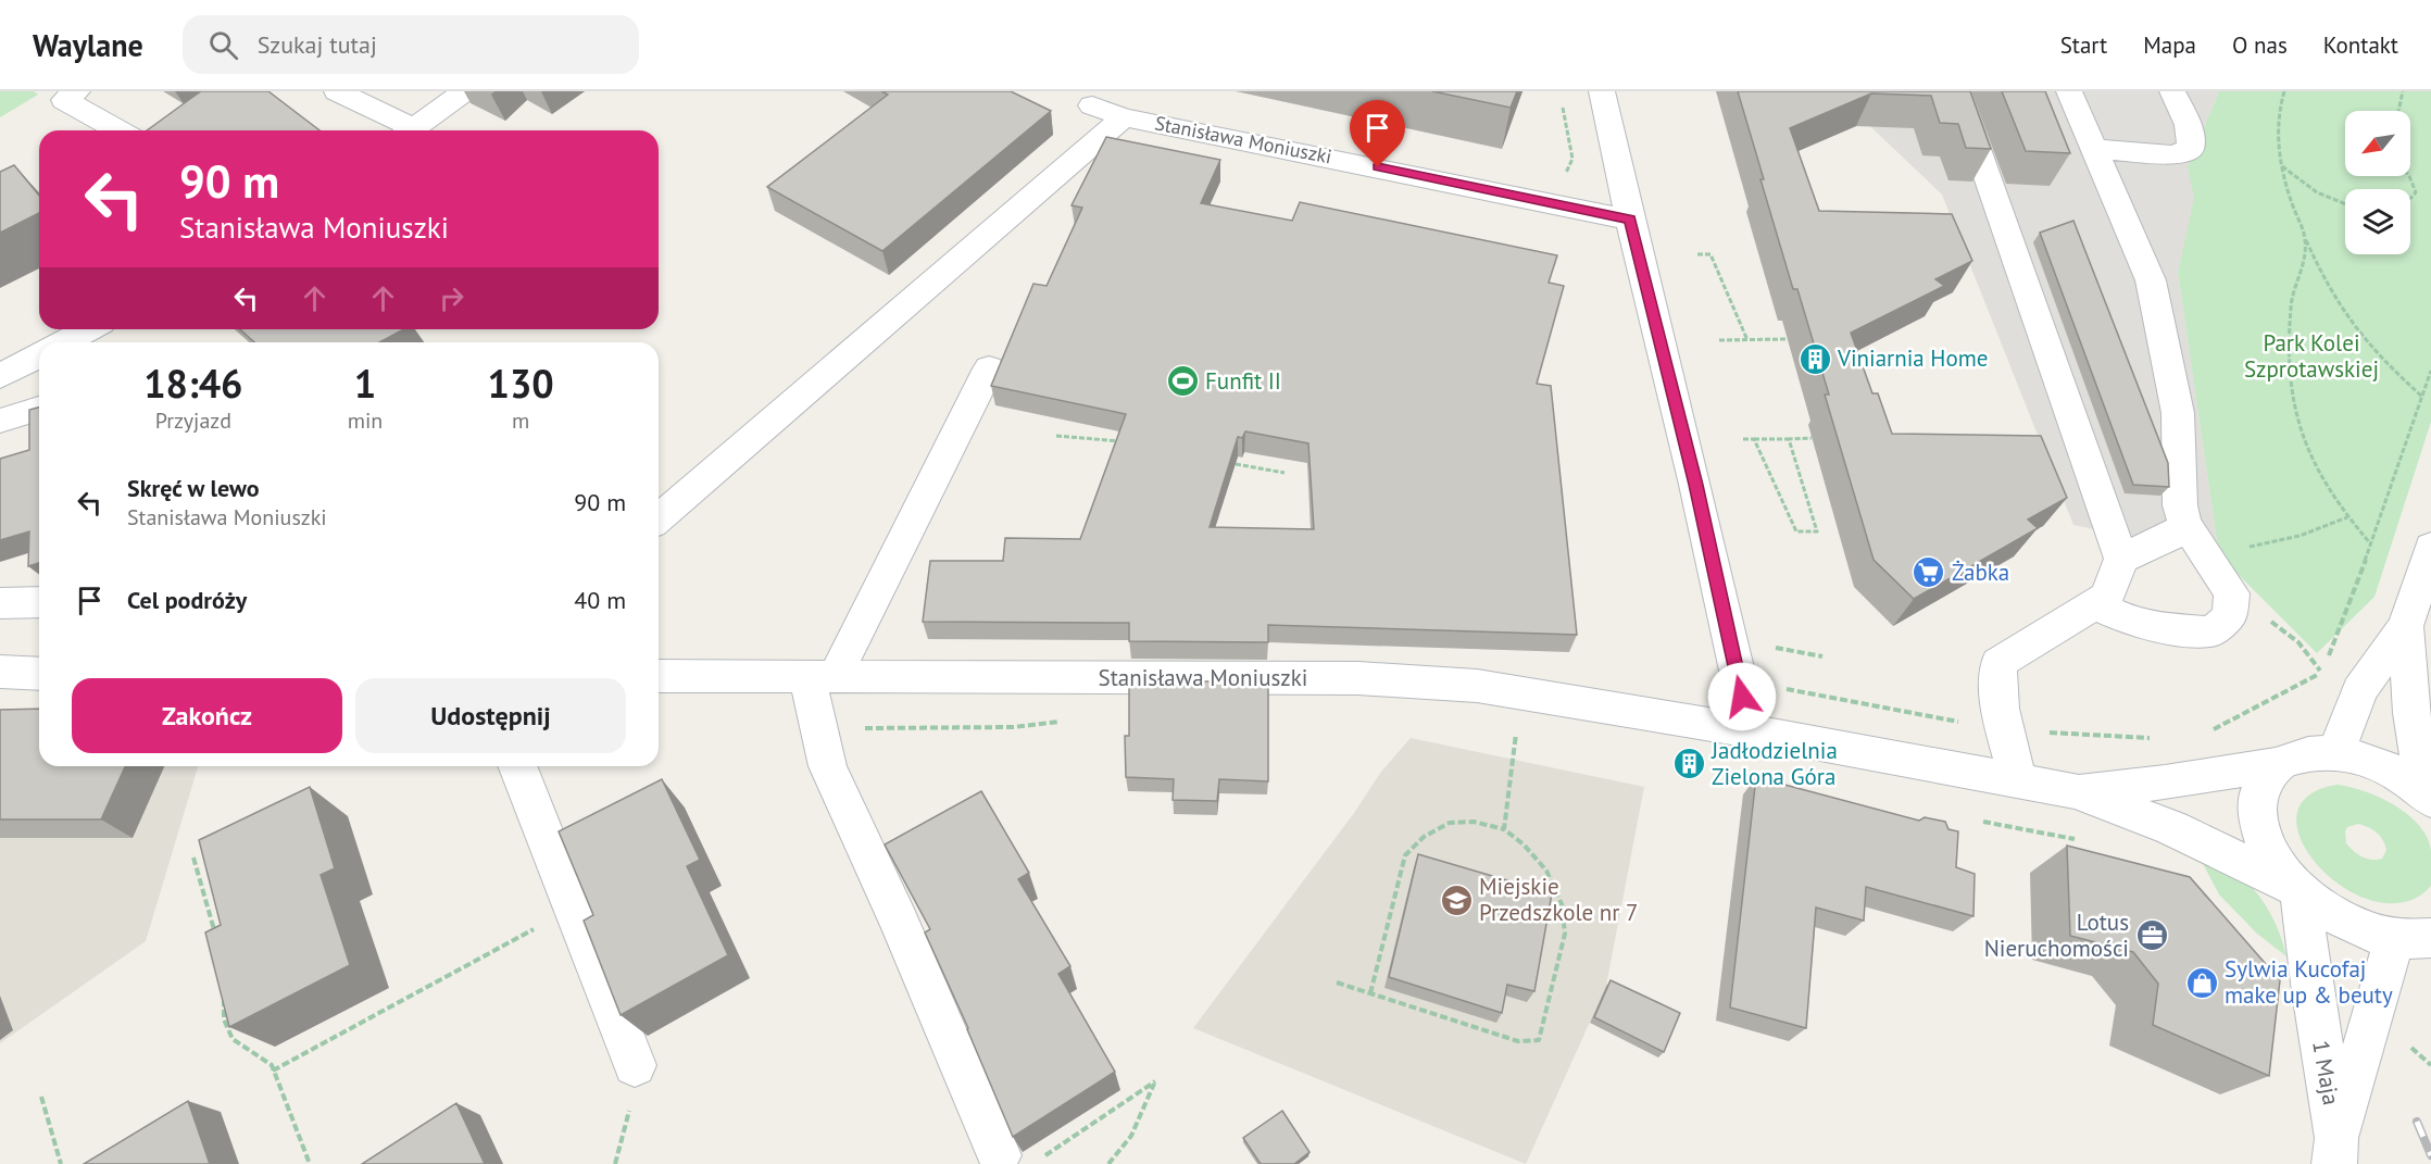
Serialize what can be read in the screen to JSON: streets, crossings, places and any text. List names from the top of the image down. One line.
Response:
{"streets":{"street":["Stanisława Moniuszki","1 Maja"]},"crossings":[["Stanisława Moniuszki","1 Maja"]],"parks":["Park Kolei Szprotawskiej"],"places":{"building":["Viniarnia Home","Jadłodzielnia Zielona Góra"],"sports":["Funfit II"],"supermarket":["Żabka"],"school or university":["Miejskie Przedszkole nr 7"],"office":["Lotus Nieruchomości"],"shop":["Sylwia Kucofaj make up & beuty"]},"north":"bottom left","page":{"header":"Waylane","search":"Szukaj tutaj","nav":["Start","Mapa","O nas","Kontakt"],"turn":["90 m","Stanisława Moniuszki"],"eta":["18:46","Przyjazd","1","min","130","m"],"list":[{"name":"Skręć w lewo","note":"Stanisława Moniuszki","value":"90 m"},{"name":"Cel podróży","value":"40 m"}],"buttons":["Zakończ","Udostępnij"]}}
